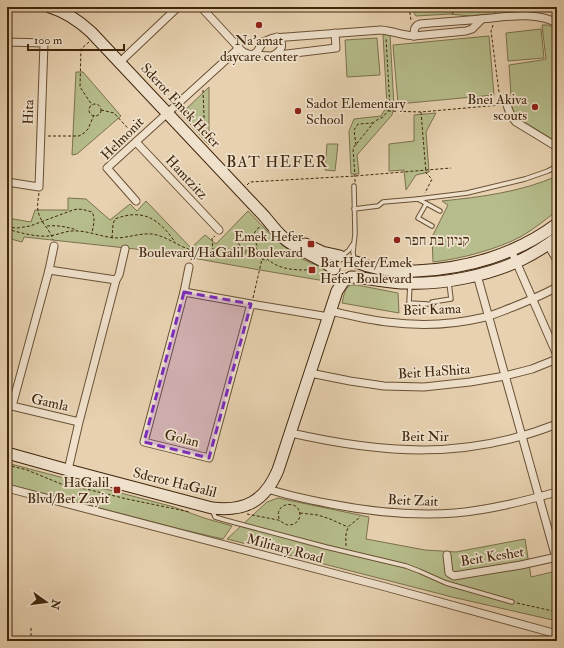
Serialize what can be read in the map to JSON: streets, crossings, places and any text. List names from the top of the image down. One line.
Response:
{"streets":{"street":["Sderot Emek Hefer","Hita","Helmonit","Hamtzitz","Beit Kama","Beit HaShita","Gamla","Beit Nir","Golan","Sderot HaGalil","Beit Zait","Military Road","Beit Keshet"]},"crossings":[["Sderot Emek Hefer","Helmonit"],["Sderot Emek Hefer","Sderot HaGalil"],["Helmonit","Hamtzitz"],["Beit Kama","Sderot HaGalil"],["Beit HaShita","Sderot HaGalil"],["Gamla","Sderot HaGalil"],["Beit Nir","Sderot HaGalil"],["Sderot HaGalil","Beit Zait"]],"districts":["BAT HEFER"],"places":{"other":["Na'amat daycare center","Bnei Akiva scouts","Sadot Elementary School","קניון בת חפר"],"transit":["Emek Hefer Boulevard/HaGalil Boulevard","Bat Hefer/Emek Hefer Boulevard","HaGalil Blvd/Bet Zayit"]},"scale_bar":"100 m","north":"right"}
